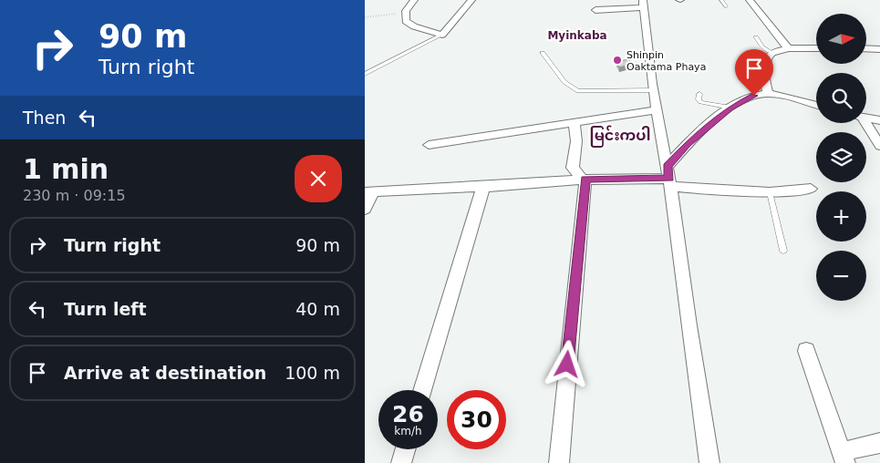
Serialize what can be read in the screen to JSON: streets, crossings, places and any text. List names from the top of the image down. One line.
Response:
{"districts":["Myinkaba","မြင်းကပါ"],"places":["Shinpin Oaktama Phaya"],"north":"right","page":{"turn":["90 m","Turn right"],"map_buttons":["+","−"],"then":"Then","heading":["1 min","230 m · 09:15"],"list":[{"name":"Turn right","value":"90 m"},{"name":"Turn left","value":"40 m"},{"name":"Arrive at destination","value":"100 m"}],"speed":"26 km/h","limit":"30"}}
